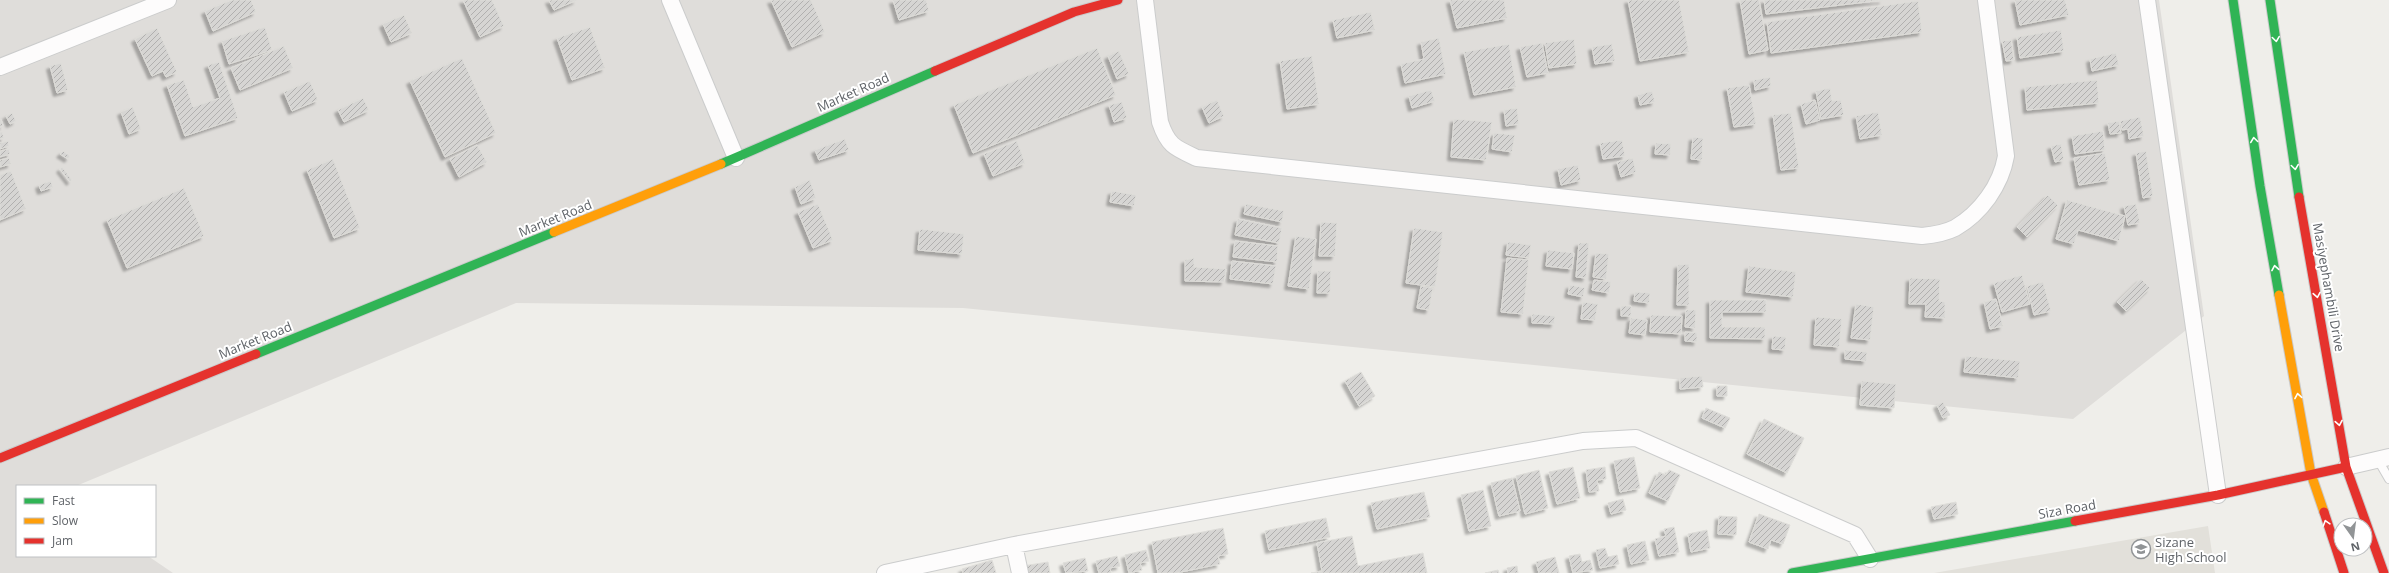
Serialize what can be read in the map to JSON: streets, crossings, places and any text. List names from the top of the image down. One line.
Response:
{"streets":{"street":["Market Road","Masiyephambili Drive","Siza Road"]},"crossings":[["Masiyephambili Drive","Siza Road"]],"places":{"school or university":["Sizane High School"]},"legend":["Fast","Slow","Jam"],"north":"bottom"}
